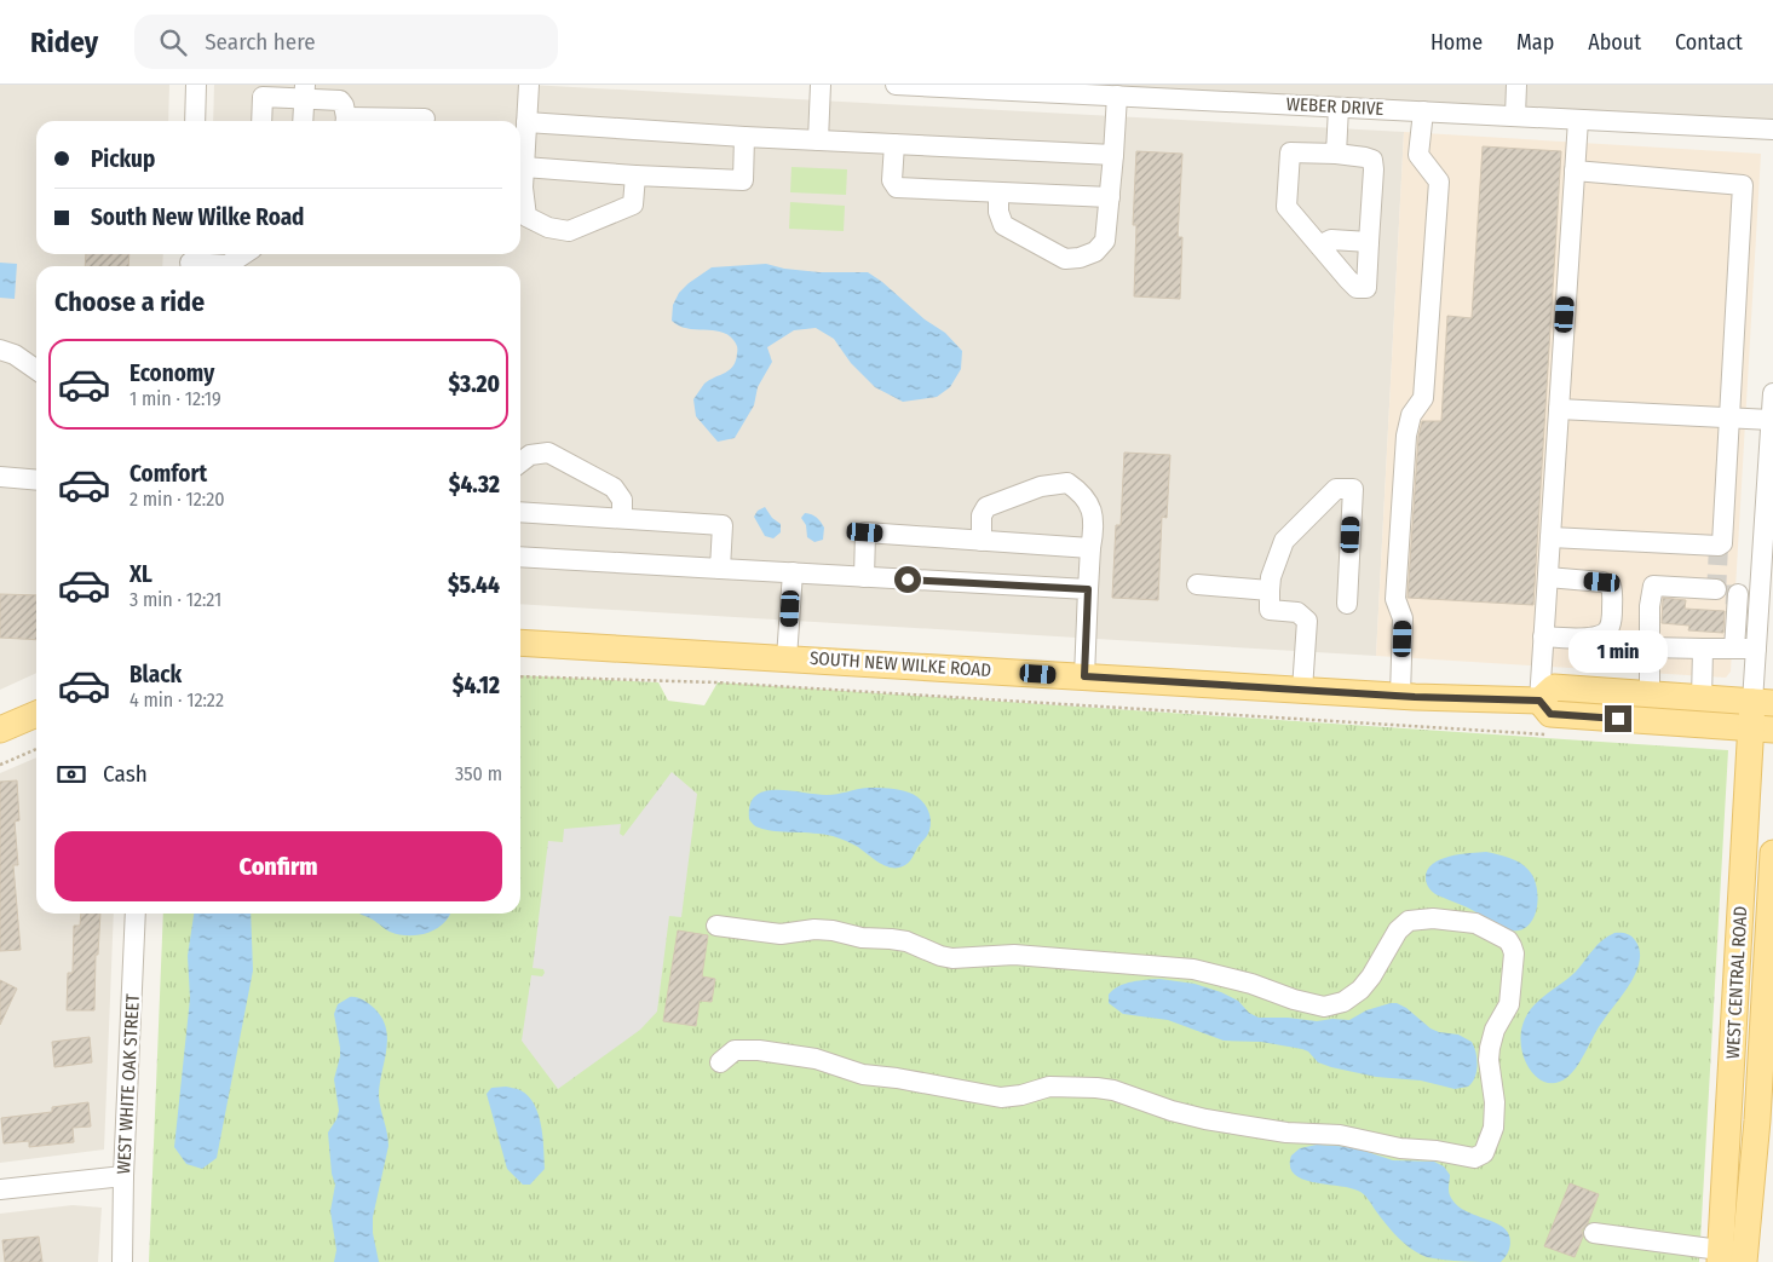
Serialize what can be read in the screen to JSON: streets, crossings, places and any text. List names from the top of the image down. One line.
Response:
{"streets":{"main road":["SOUTH NEW WILKE ROAD","WEST CENTRAL ROAD"],"street":["WEBER DRIVE","WEST WHITE OAK STREET"]},"crossings":[["SOUTH NEW WILKE ROAD","WEST CENTRAL ROAD"]],"page":{"header":"Ridey","search":"Search here","nav":["Home","Map","About","Contact"],"banner":["Pickup","South New Wilke Road"],"heading":"Choose a ride","list":[{"name":"Economy","note":"1 min · 12:19","value":"$3.20"},{"name":"Comfort","note":"2 min · 12:20","value":"$4.32"},{"name":"XL","note":"3 min · 12:21","value":"$5.44"},{"name":"Black","note":"4 min · 12:22","value":"$4.12"}],"bubble":"1 min","pay":["Cash","350 m"],"buttons":"Confirm"}}
